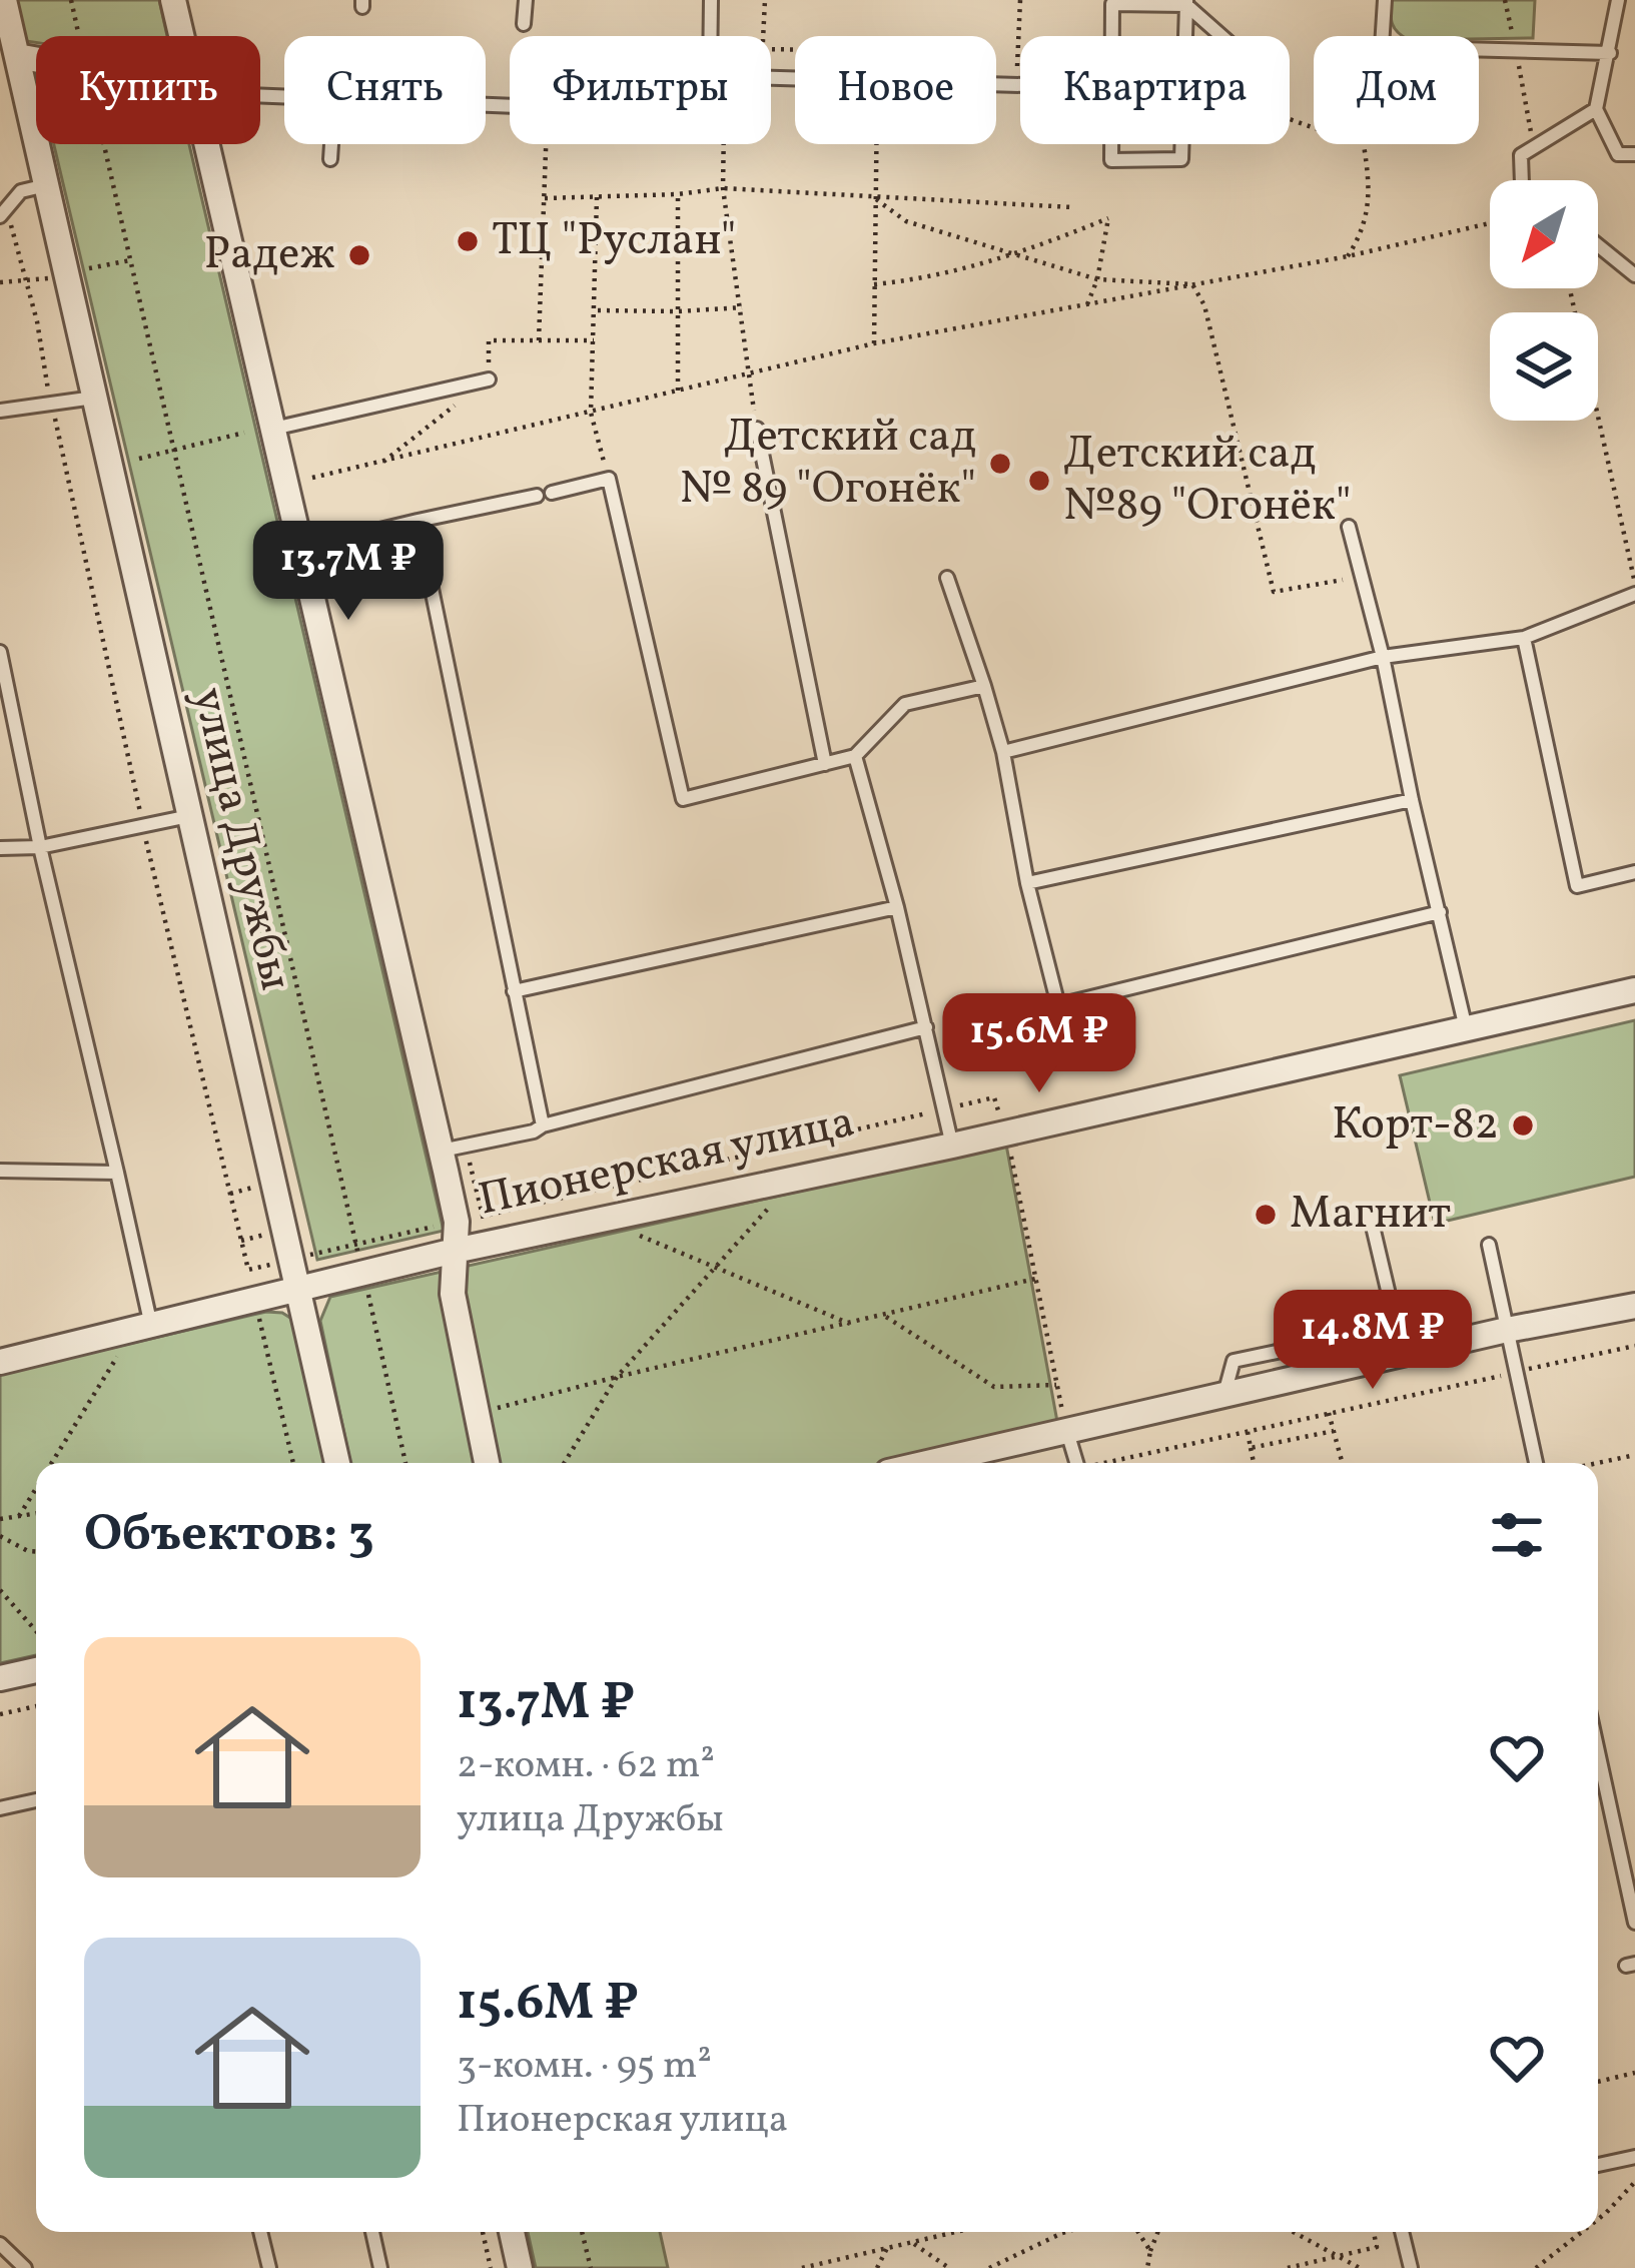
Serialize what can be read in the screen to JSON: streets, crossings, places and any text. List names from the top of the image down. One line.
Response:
{"streets":{"street":["улица Дружбы","Пионерская улица"]},"crossings":[["улица Дружбы","Пионерская улица"]],"places":["ТЦ \"Руслан\"","Радеж","Детский сад № 89 \"Огонёк\"","Детский сад №89 \"Огонёк\"","Корт-82","Магнит"],"north":"bottom left","page":{"chip":["Купить","Снять","Фильтры","Новое","Квартира","Дом"],"price":["13.7M ₽","15.6M ₽","14.8M ₽"],"heading":"Объектов: 3","list":[{"name":"13.7M ₽","note":"2-комн. · 62 m² · улица Дружбы"},{"name":"15.6M ₽","note":"3-комн. · 95 m² · Пионерская улица"}]}}
